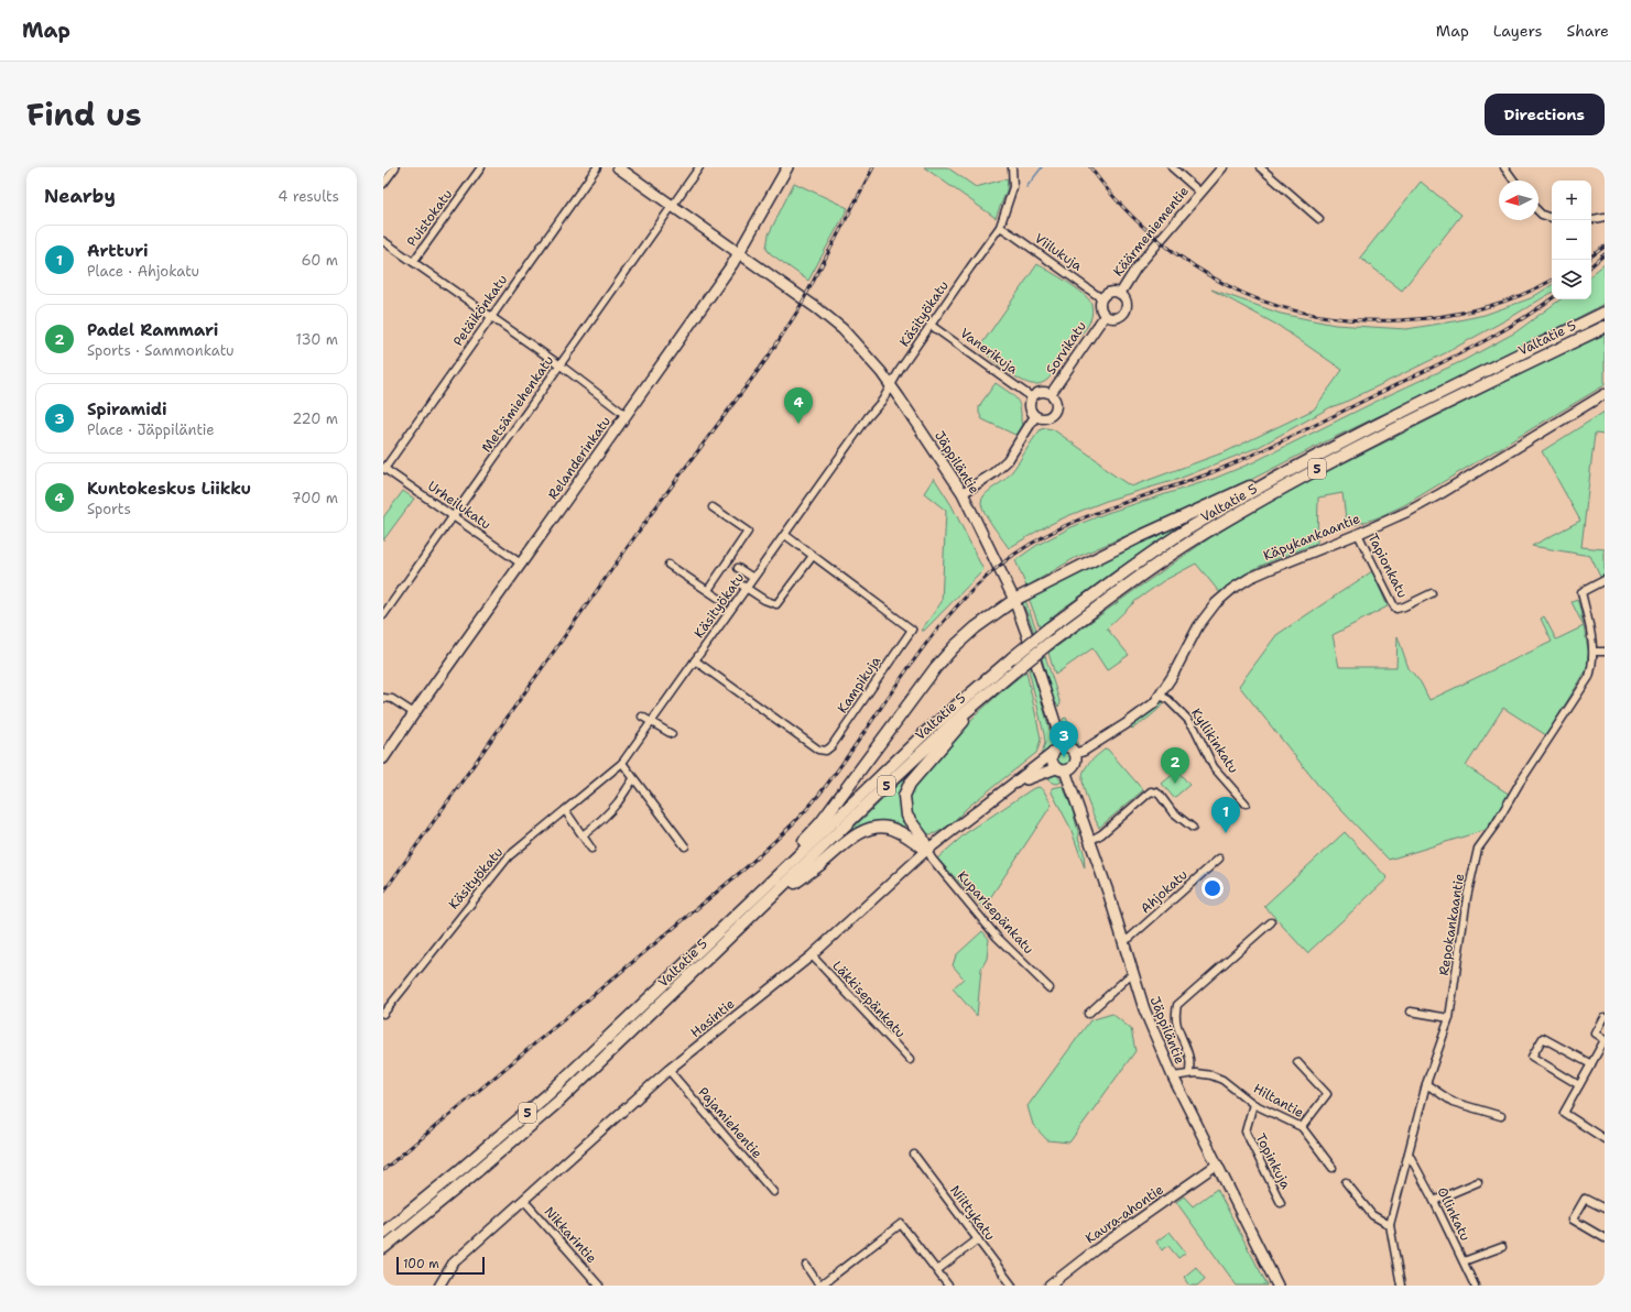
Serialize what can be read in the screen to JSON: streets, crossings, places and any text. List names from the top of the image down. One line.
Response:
{"streets":{"highway":["Valtatie 5","5"],"main road":["Relanderinkatu","Jäppiläntie","Hasintie"],"street":["Puistokatu","Käärmeniementie","Viilukuja","Petäikönkatu","Käsityökatu","Sorvikatu","Vanerikuja","Metsämiehenkatu","Urheilukatu","Käpykankaantie","Tapionkatu","Kampikuja","Kyllikinkatu","Ahjokatu","Kuparisepänkatu","Repokankaantie","Läkkisepänkatu","Hiltantie","Pajamiehentie","Topinkuja","Niittykatu","Kaura-ahontie","Ollinkatu","Nikkarintie"]},"crossings":[["Käärmeniementie","Viilukuja"],["Käärmeniementie","Sorvikatu"],["Viilukuja","Käsityökatu"],["Viilukuja","Sorvikatu"],["Petäikönkatu","Urheilukatu"],["Käsityökatu","Vanerikuja"],["Käsityökatu","Jäppiläntie"],["Käsityökatu","Kampikuja"],["Sorvikatu","Vanerikuja"],["Metsämiehenkatu","Jäppiläntie"],["Metsämiehenkatu","Urheilukatu"],["Relanderinkatu","Jäppiläntie"],["Relanderinkatu","Urheilukatu"],["Jäppiläntie","Käpykankaantie"],["Jäppiläntie","Ahjokatu"],["Jäppiläntie","Hasintie"],["Jäppiläntie","Hiltantie"],["Jäppiläntie","Kaura-ahontie"],["Käpykankaantie","Tapionkatu"],["Käpykankaantie","Kyllikinkatu"],["Käpykankaantie","Hasintie"],["Kuparisepänkatu","Hasintie"],["Repokankaantie","Ollinkatu"],["Läkkisepänkatu","Hasintie"],["Hasintie","Pajamiehentie"],["Hasintie","Nikkarintie"],["Hiltantie","Topinkuja"]],"scale_bar":"100 m","north":"left","page":{"header":"Map","nav":["Map","Layers","Share"],"title":"Find us","buttons":"Directions","heading":["Nearby","4 results"],"map_buttons":["+","−"],"list":[{"mark":"1","name":"Artturi","note":"Place · Ahjokatu","value":"60 m"},{"mark":"2","name":"Padel Rammari","note":"Sports · Sammonkatu","value":"130 m"},{"mark":"3","name":"Spiramidi","note":"Place · Jäppiläntie","value":"220 m"},{"mark":"4","name":"Kuntokeskus Liikku","note":"Sports","value":"700 m"}],"pins":["4","3","2","1"],"scale":"100 m"}}
